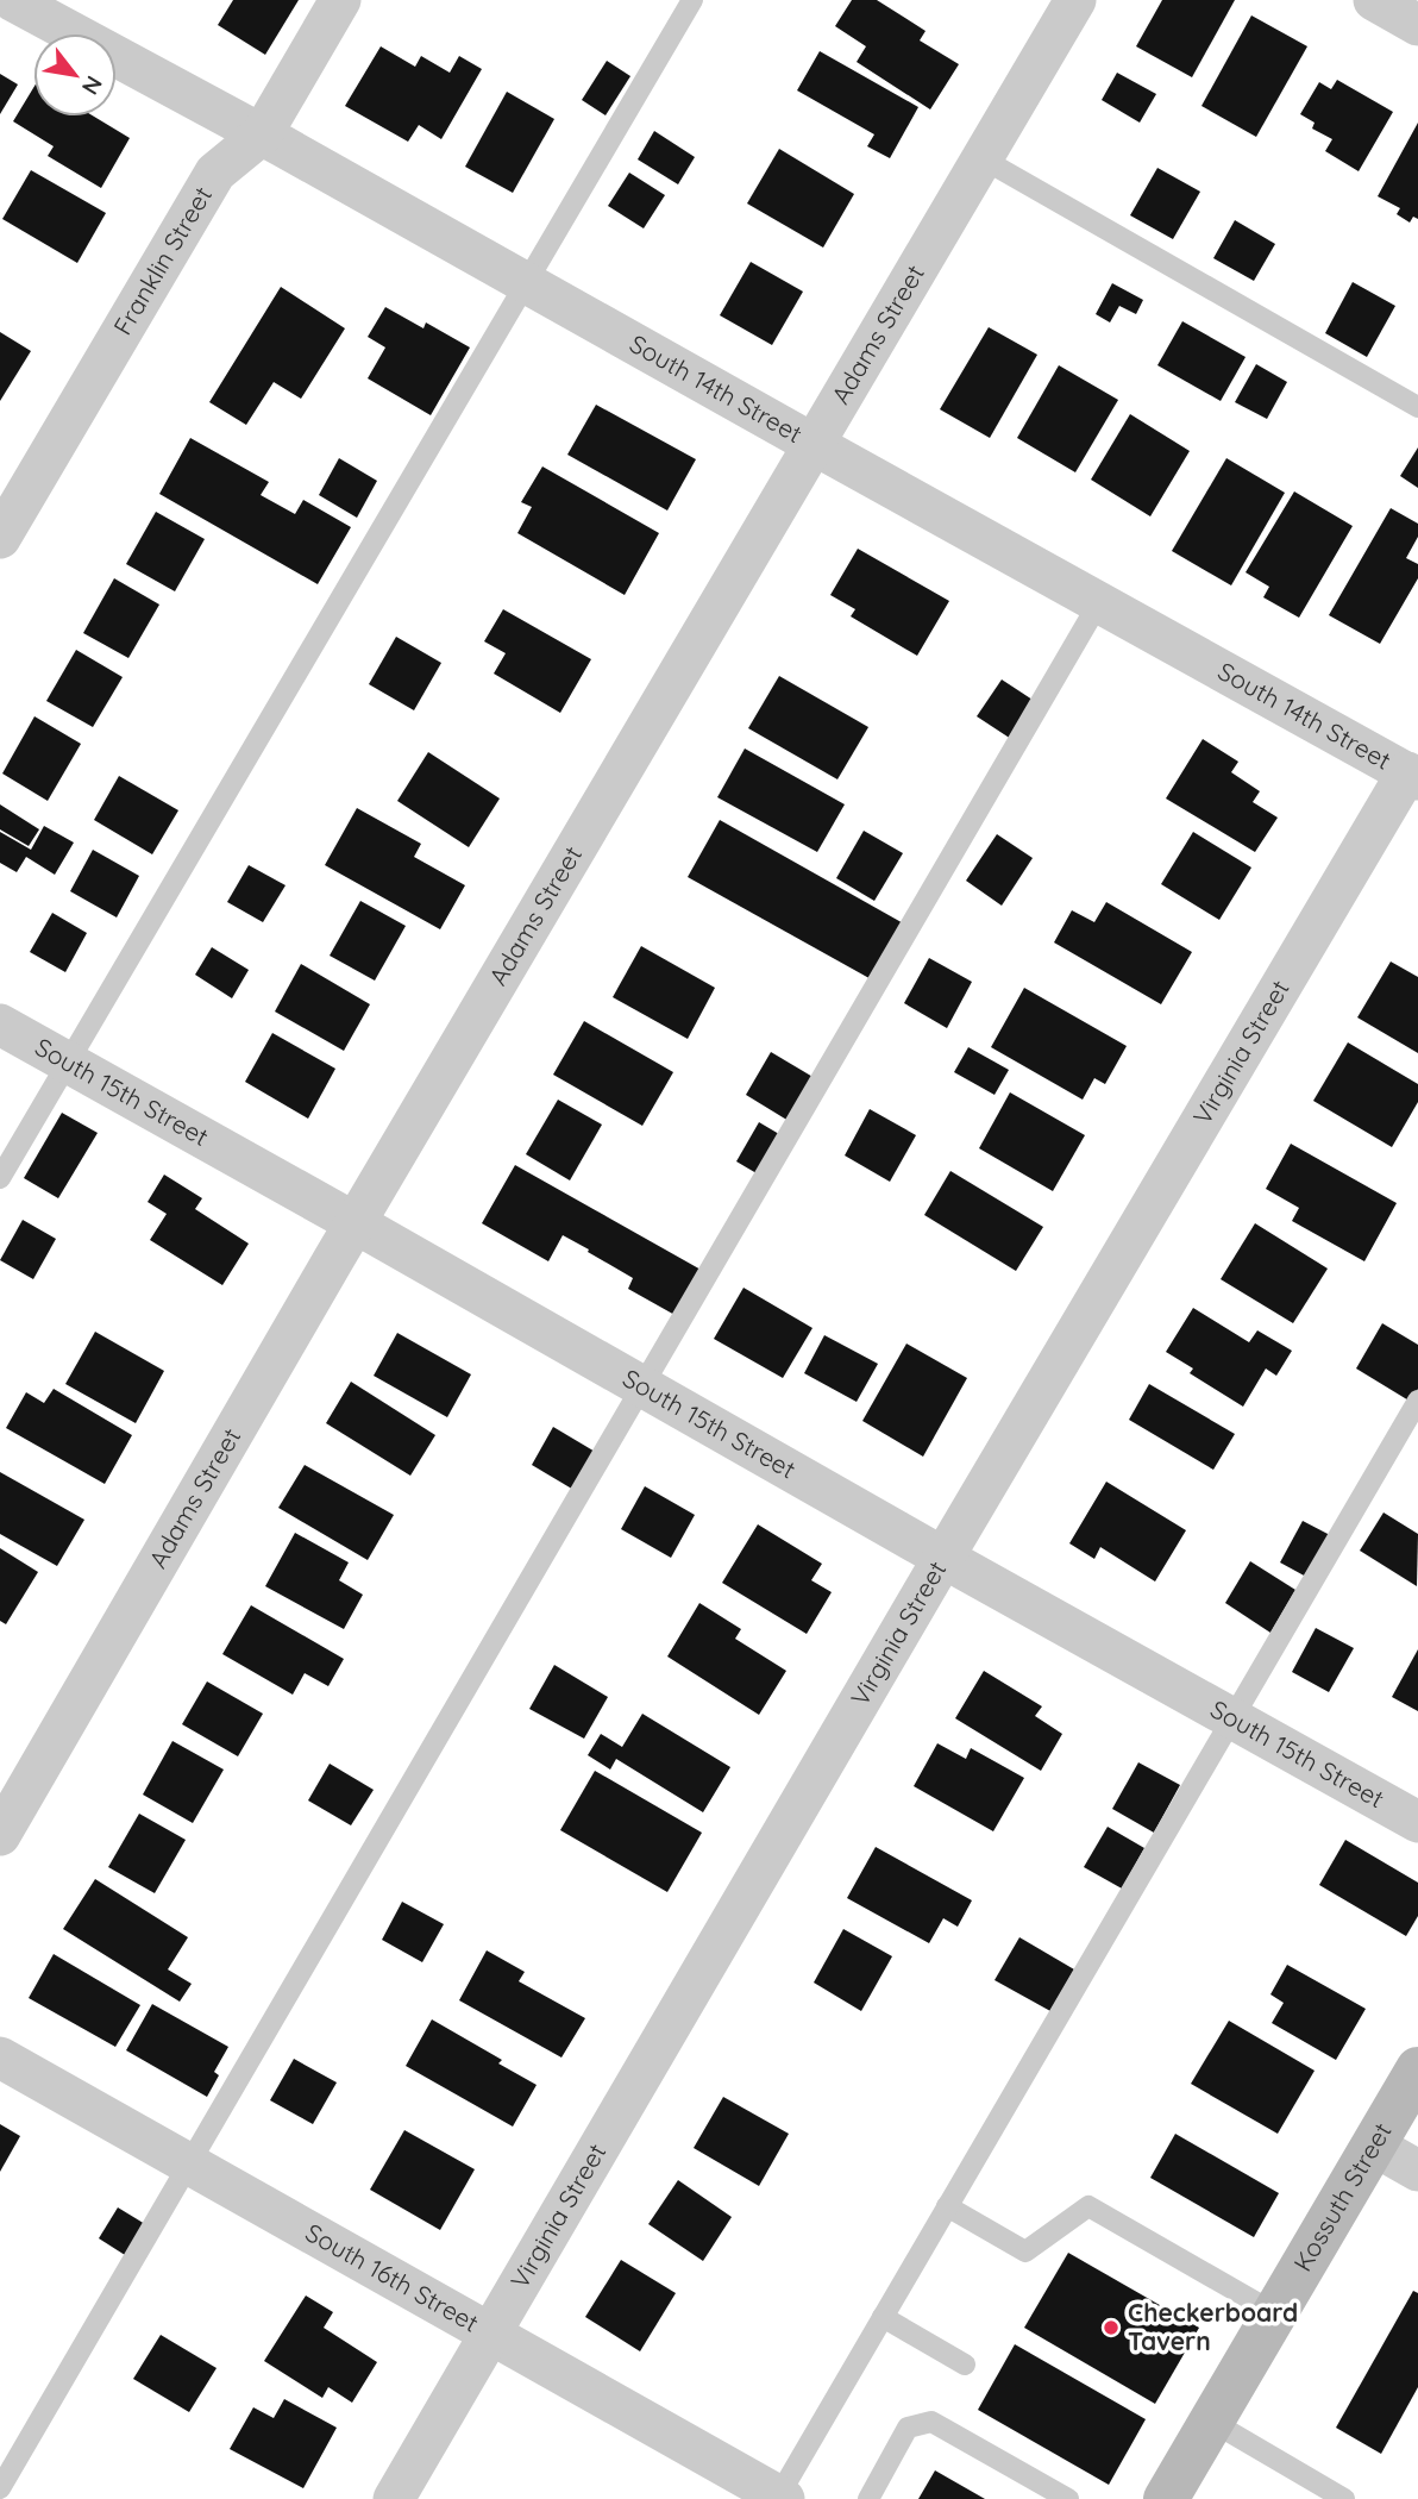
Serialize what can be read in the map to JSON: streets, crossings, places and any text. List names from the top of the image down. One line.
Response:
{"streets":{"street":["Franklin Street","Adams Street","South 14th Street","Virginia Street","South 15th Street","Kossuth Street","South 16th Street"]},"crossings":[["Franklin Street","South 14th Street"],["Adams Street","South 14th Street"],["Adams Street","South 15th Street"],["South 14th Street","Virginia Street"],["Virginia Street","South 15th Street"],["Virginia Street","South 16th Street"]],"places":["Checkerboard Tavern"],"north":"bottom right"}
